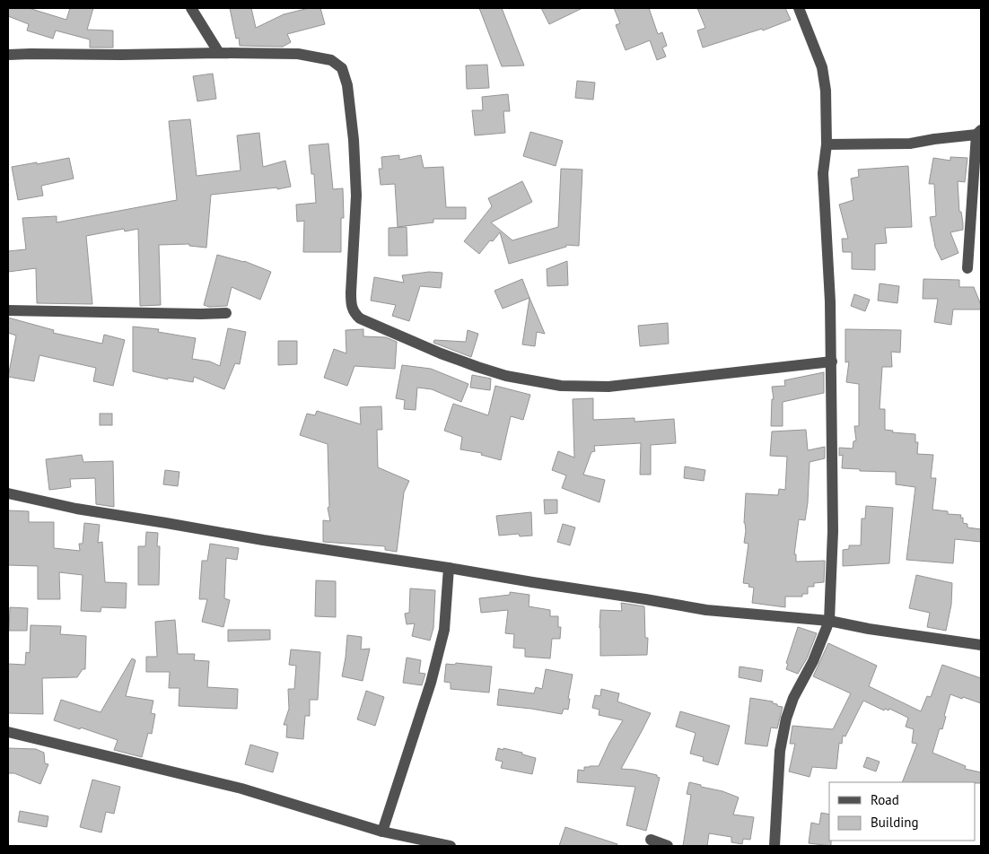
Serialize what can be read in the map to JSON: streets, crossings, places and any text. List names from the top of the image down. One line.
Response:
{"legend":["Road","Building"]}
